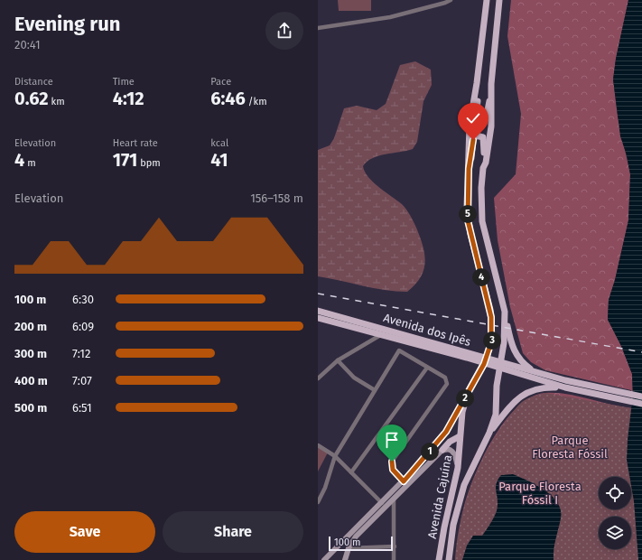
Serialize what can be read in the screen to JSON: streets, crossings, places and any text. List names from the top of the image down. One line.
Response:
{"streets":{"main road":["Avenida dos Ipês","Avenida Cajuína"]},"crossings":[["Avenida dos Ipês","Avenida Cajuína"]],"parks":["Parque Floresta Fóssil","Parque Floresta Fóssil I"],"scale_bar":"100 m","page":{"heading":["Evening run","20:41"],"stats":[["Distance","0.62 km"],["Time","4:12"],["Pace","6:46 /km"],["Elevation","4 m"],["Heart rate","171 bpm"],["kcal","41"]],"chart":["Elevation","156–158 m"],"pins":["5","4","3","2","1"],"list":[{"name":"100 m","note":"6:30"},{"name":"200 m","note":"6:09"},{"name":"300 m","note":"7:12"},{"name":"400 m","note":"7:07"},{"name":"500 m","note":"6:51"}],"buttons":["Save","Share"],"scale":"100 m"}}
